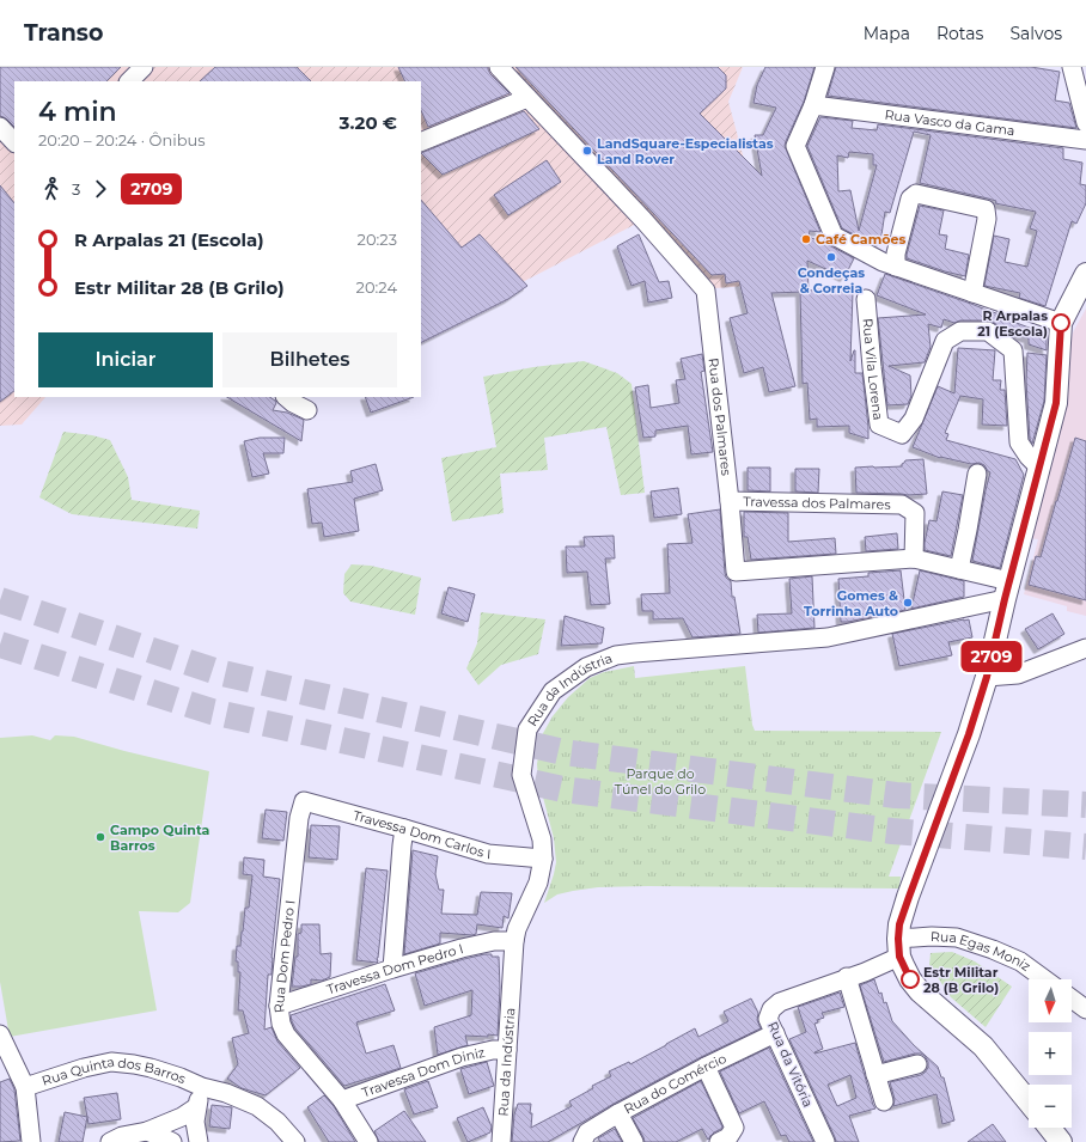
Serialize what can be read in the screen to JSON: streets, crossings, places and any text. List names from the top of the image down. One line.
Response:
{"streets":{"street":["Rua Vasco da Gama","Rua Vila Lorena","Rua dos Palmares","Travessa dos Palmares","Rua da Indústria","Travessa Dom Carlos I","Rua Egas Moniz","Rua Dom Pedro I","Travessa Dom Pedro I","Rua da Vitória","Travessa Dom Diniz","Rua Quinta dos Barros","Rua do Comércio"]},"crossings":[["Rua dos Palmares","Travessa dos Palmares"],["Rua dos Palmares","Rua da Indústria"],["Rua da Indústria","Travessa Dom Carlos I"],["Rua da Indústria","Travessa Dom Pedro I"],["Rua da Indústria","Travessa Dom Diniz"],["Travessa Dom Carlos I","Rua Dom Pedro I"],["Rua Egas Moniz","Rua da Vitória"],["Rua Dom Pedro I","Travessa Dom Pedro I"],["Rua Dom Pedro I","Travessa Dom Diniz"],["Rua da Vitória","Rua do Comércio"]],"parks":["Parque do Túnel do Grilo"],"places":["LandSquare-Especialistas Land Rover","Café Camões","Condeças & Correia","R Arpalas 21 (Escola)","Gomes & Torrinha Auto","Campo Quinta Barros","Estr Militar 28 (B Grilo)"],"lines":["bus line 2709"],"north":"bottom","page":{"header":"Transo","nav":["Mapa","Rotas","Salvos"],"on_map":"2709","heading":["4 min","20:20 – 20:24 · Ônibus","3.20 €"],"legs":["3","2709"],"list":[{"name":"R Arpalas 21 (Escola)","value":"20:23"},{"name":"Estr Militar 28 (B Grilo)","value":"20:24"}],"buttons":["Iniciar","Bilhetes"],"map_buttons":["+","−"]}}
